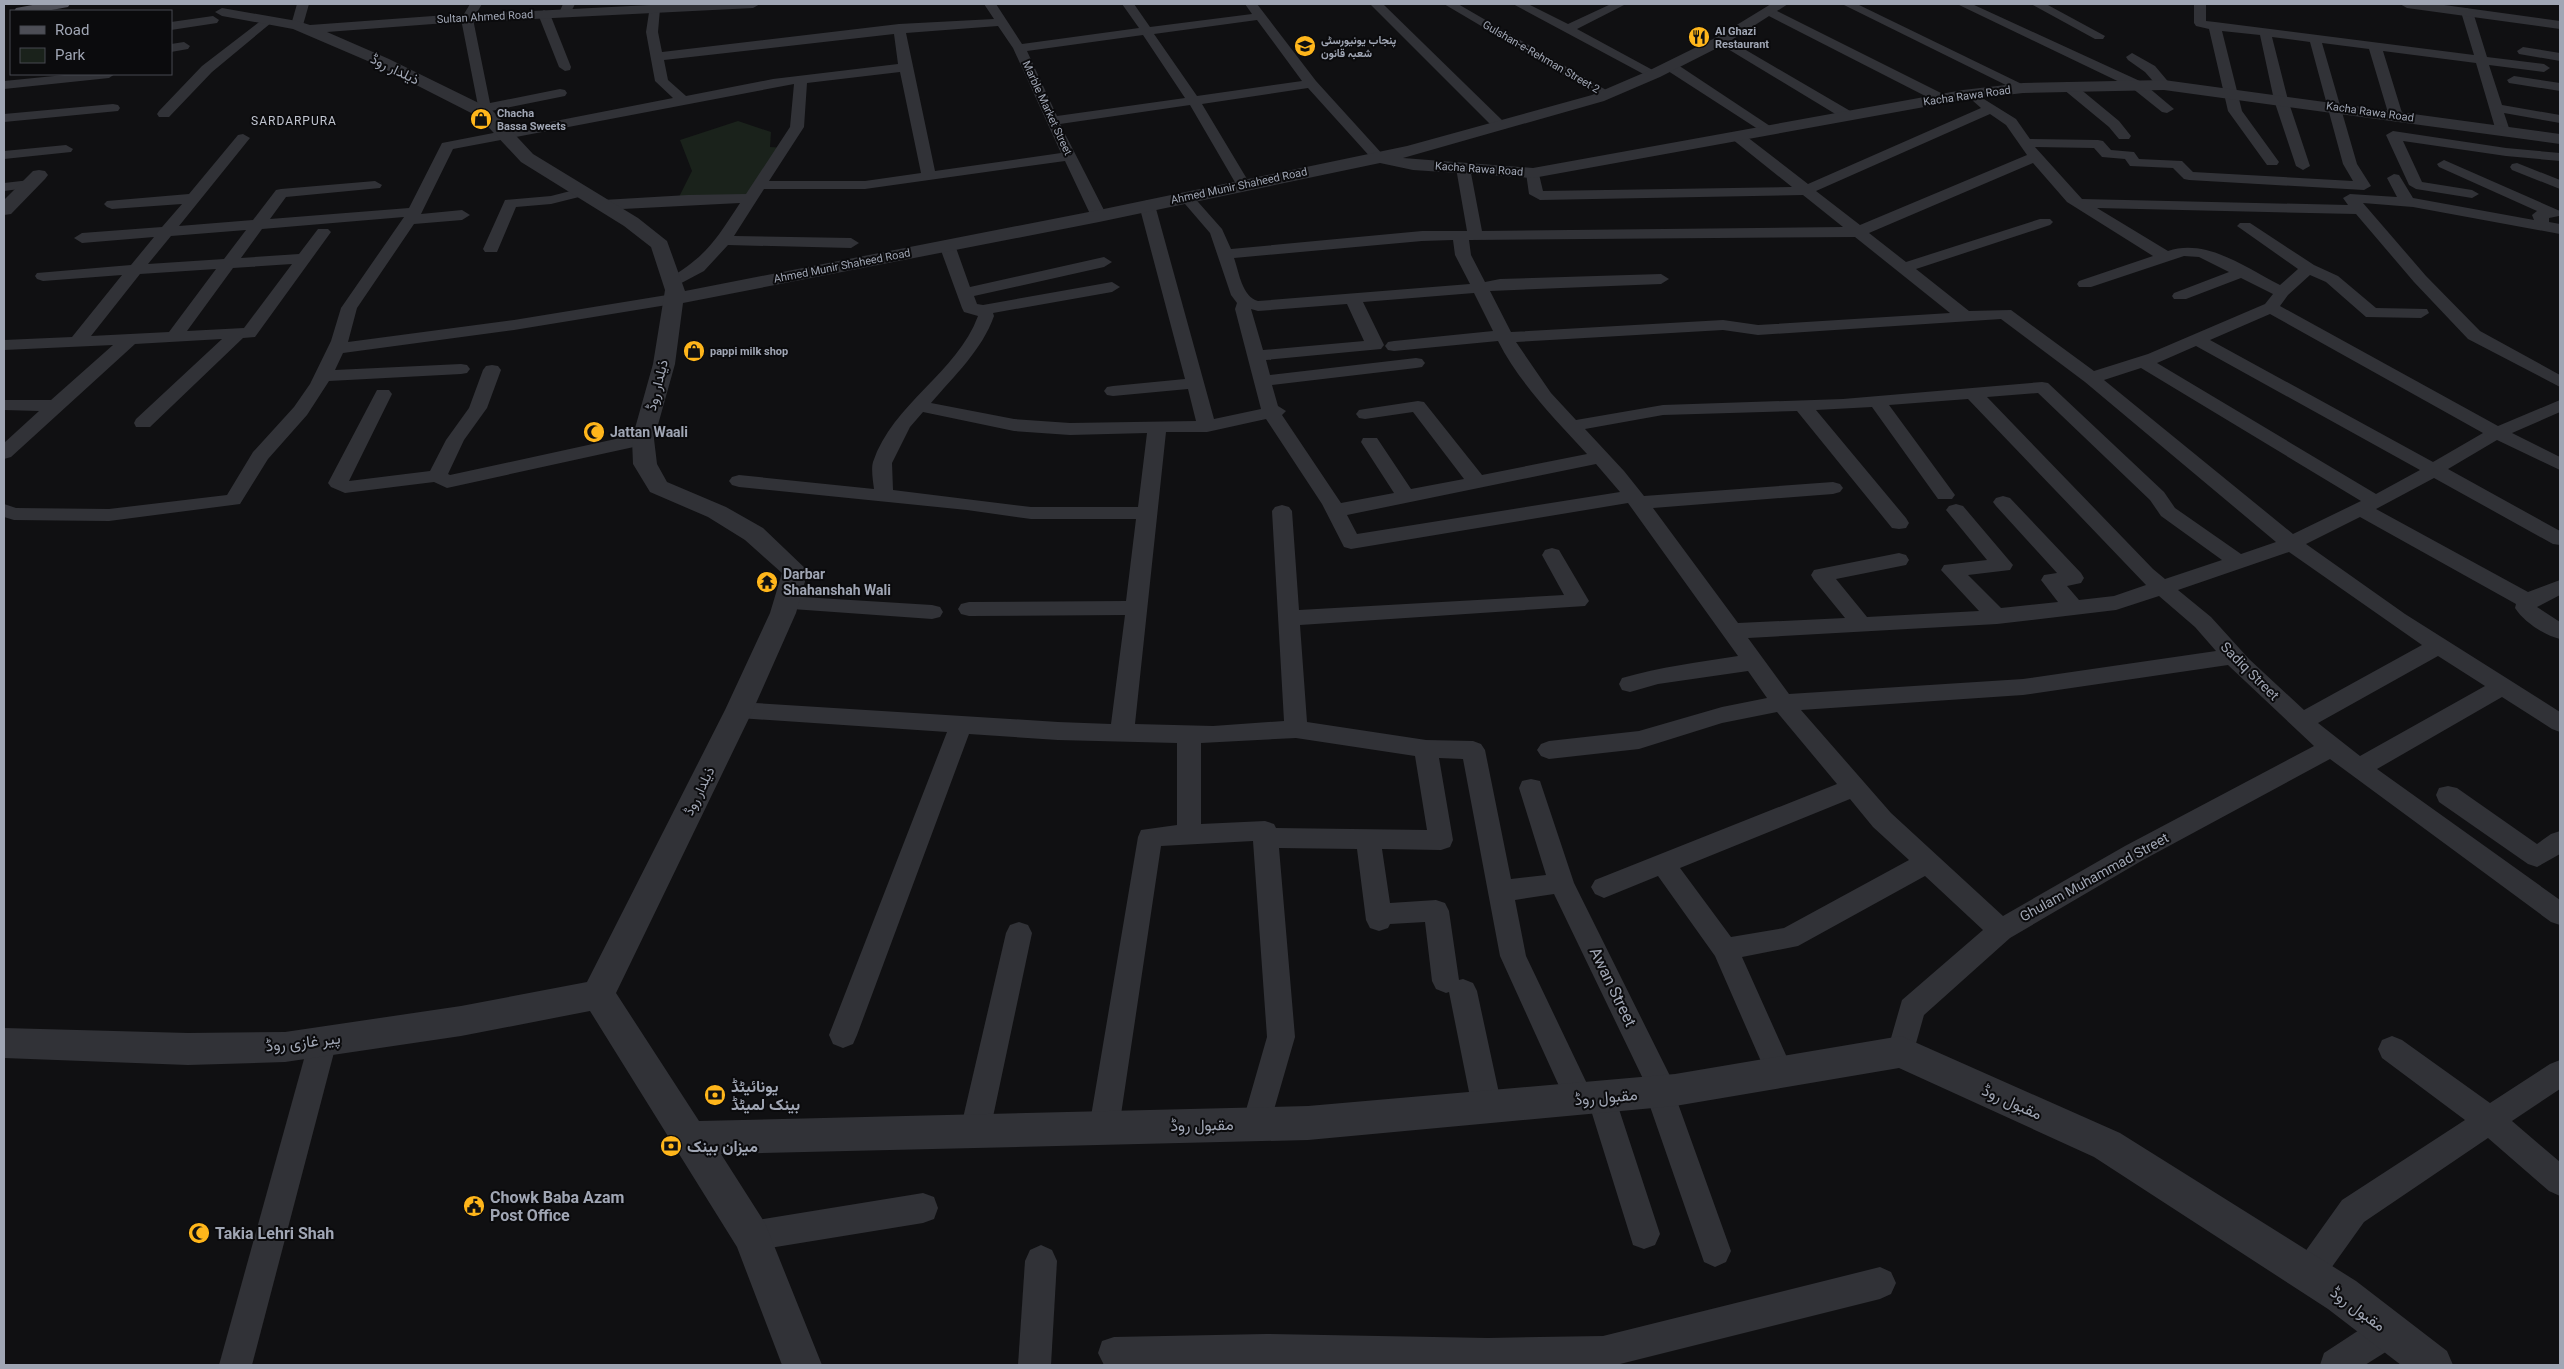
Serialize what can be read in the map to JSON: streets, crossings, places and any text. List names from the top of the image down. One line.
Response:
{"streets":{"street":["Sultan Ahmed Road","Gulshan-e-Rehman Street 2","ذیلدار روڈ","Kacha Rawa Road","Marble Market Street","Ahmed Munir Shaheed Road","Sadiq Street","Ghulam Muhammad Street","Awan Street","پیر غازی روڈ","مقبول روڈ"]},"crossings":[["Sultan Ahmed Road","ذیلدار روڈ"],["Gulshan-e-Rehman Street 2","Ahmed Munir Shaheed Road"],["ذیلدار روڈ","Ahmed Munir Shaheed Road"],["ذیلدار روڈ","پیر غازی روڈ"],["Kacha Rawa Road","Ahmed Munir Shaheed Road"],["Marble Market Street","Ahmed Munir Shaheed Road"],["Sadiq Street","Ghulam Muhammad Street"],["Ghulam Muhammad Street","مقبول روڈ"],["Awan Street","مقبول روڈ"]],"districts":["SARDARPURA"],"places":{"restaurant":["Al Ghazi Restaurant"],"school or university":["پنجاب یونیورسٹی شعبہ قانون"],"shop":["Chacha Bassa Sweets","pappi milk shop"],"mosque":["Jattan Waali","Takia Lehri Shah"],"temple":["Darbar Shahanshah Wali"],"bank":["یونائیٹڈ بینک لمیٹڈ","میزان بینک"],"public building":["Chowk Baba Azam Post Office"]},"legend":["Road","Park"]}
